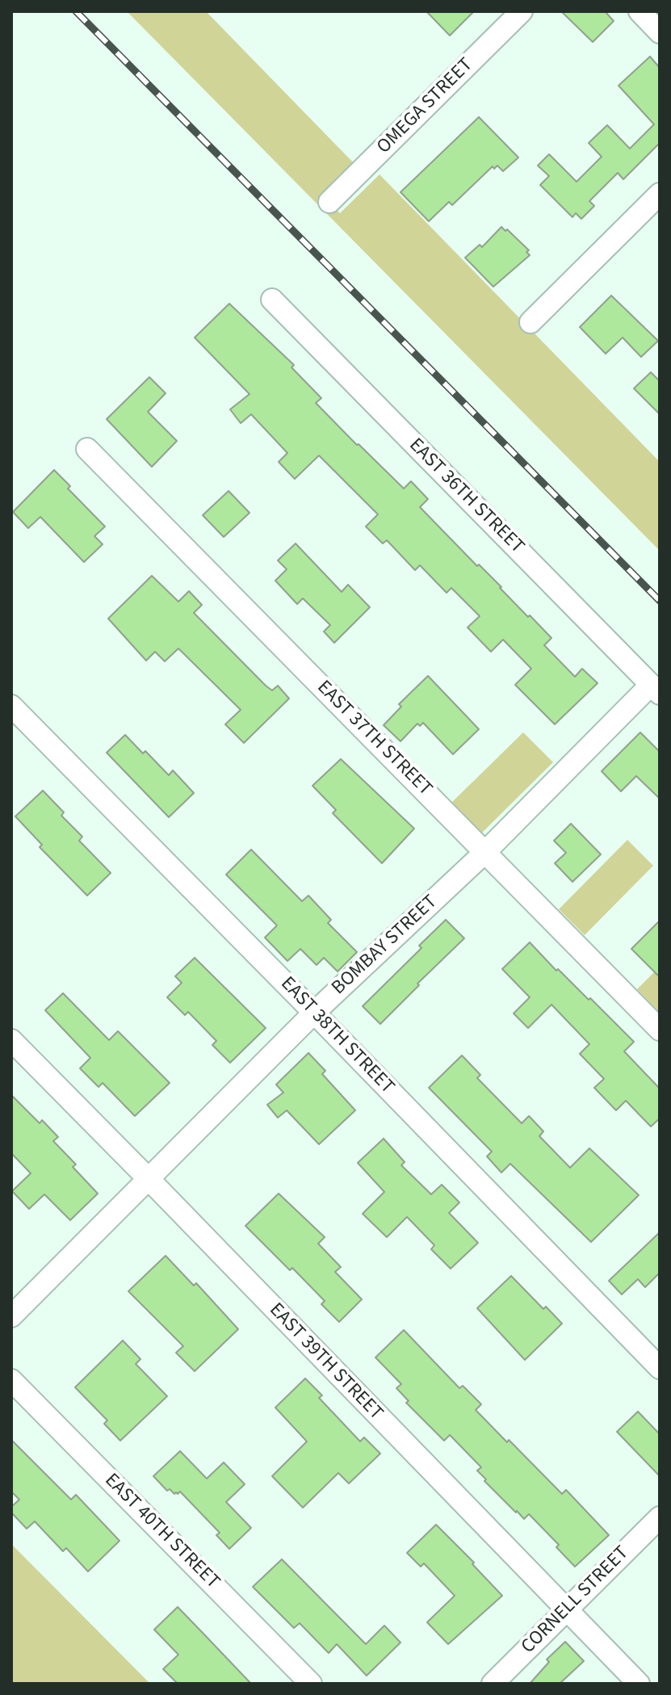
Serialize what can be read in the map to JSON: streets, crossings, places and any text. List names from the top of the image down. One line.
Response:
{"streets":{"street":["OMEGA STREET","EAST 36TH STREET","EAST 37TH STREET","BOMBAY STREET","EAST 38TH STREET","EAST 39TH STREET","EAST 40TH STREET","CORNELL STREET"]},"crossings":[["EAST 36TH STREET","BOMBAY STREET"],["EAST 37TH STREET","BOMBAY STREET"],["BOMBAY STREET","EAST 38TH STREET"],["BOMBAY STREET","EAST 39TH STREET"],["EAST 39TH STREET","CORNELL STREET"]]}
